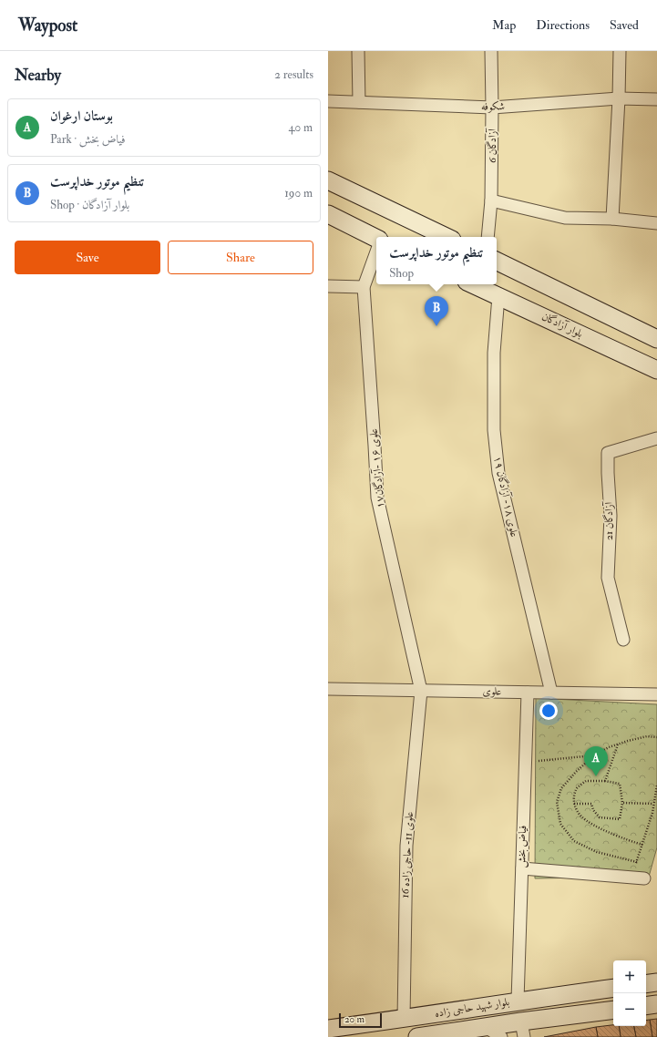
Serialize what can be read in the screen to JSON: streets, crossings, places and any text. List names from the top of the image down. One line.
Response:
{"streets":{"main road":["بلوار آزادگان","بلوار شهید حاجی زاده"],"street":["شکوفه","آزادگان 6","علوی ۱۶ -آزادگان۱۷","علوی ۱٨- آزادگان ۱۹","آزادگان 21","علوی","فیاض بخش","علوی 11- حاجی زاده 16"]},"crossings":[["شکوفه","آزادگان 6"],["بلوار آزادگان","علوی ۱٨- آزادگان ۱۹"],["علوی ۱۶ -آزادگان۱۷","علوی"],["علوی ۱۶ -آزادگان۱۷","علوی 11- حاجی زاده 16"],["علوی ۱٨- آزادگان ۱۹","علوی"],["علوی","فیاض بخش"],["علوی","علوی 11- حاجی زاده 16"],["فیاض بخش","بلوار شهید حاجی زاده"],["علوی 11- حاجی زاده 16","بلوار شهید حاجی زاده"]],"scale_bar":"20 m","page":{"header":"Waypost","nav":["Map","Directions","Saved"],"heading":["Nearby","2 results"],"list":[{"mark":"A","name":"بوستان ارغوان","note":"Park · فیاض بخش","value":"40 m"},{"mark":"B","name":"تنظیم موتور خداپرست","note":"Shop · بلوار آزادگان","value":"190 m"}],"buttons":["Save","Share"],"popup":["تنظیم موتور خداپرست","Shop"],"pins":["B","A"],"map_buttons":["+","−"],"scale":"20 m"}}
